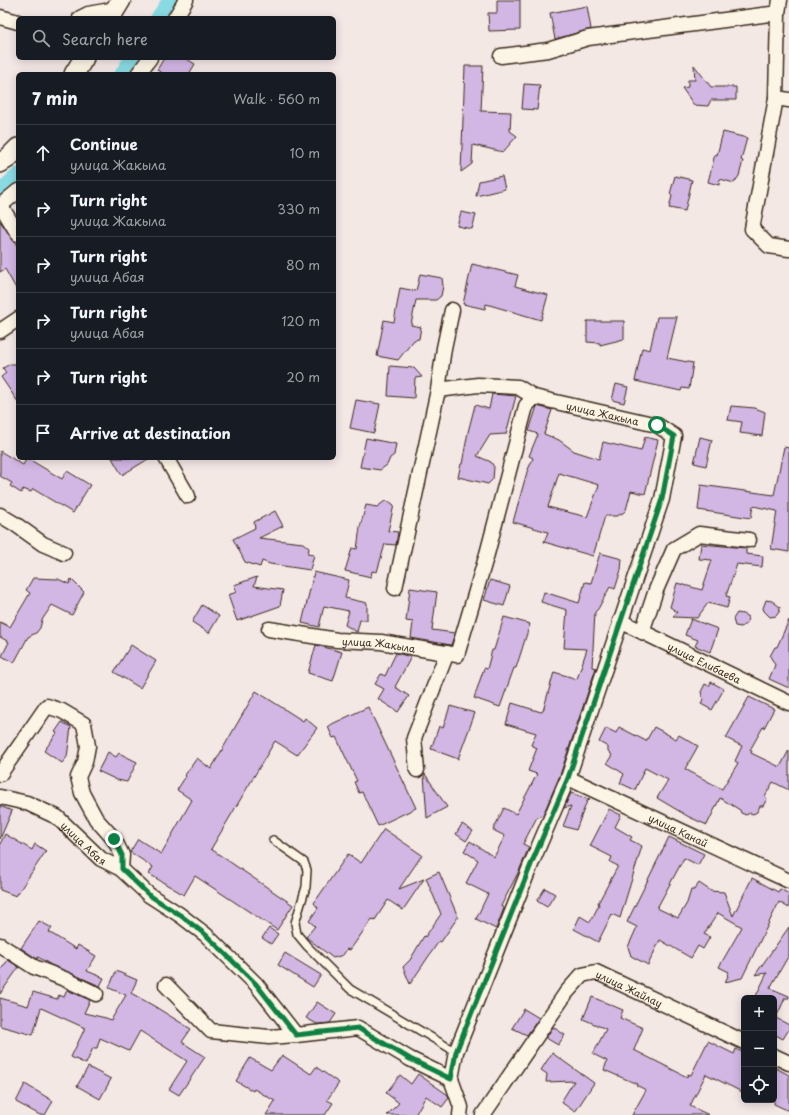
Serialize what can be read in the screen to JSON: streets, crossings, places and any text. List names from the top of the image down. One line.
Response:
{"streets":{"street":["улица Жакыла","улица Елибаева","улица Канай","улица Абая","улица Жайлау"]},"crossings":[["улица Жакыла","улица Елибаева"],["улица Жакыла","улица Канай"]],"page":{"search":"Search here","heading":["7 min","Walk · 560 m"],"list":[["Continue","улица Жакыла","10 m"],["Turn right","улица Жакыла","330 m"],["Turn right","улица Абая","80 m"],["Turn right","улица Абая","120 m"],["Turn right","20 m"],"Arrive at destination"],"map_buttons":["+","−"]}}
